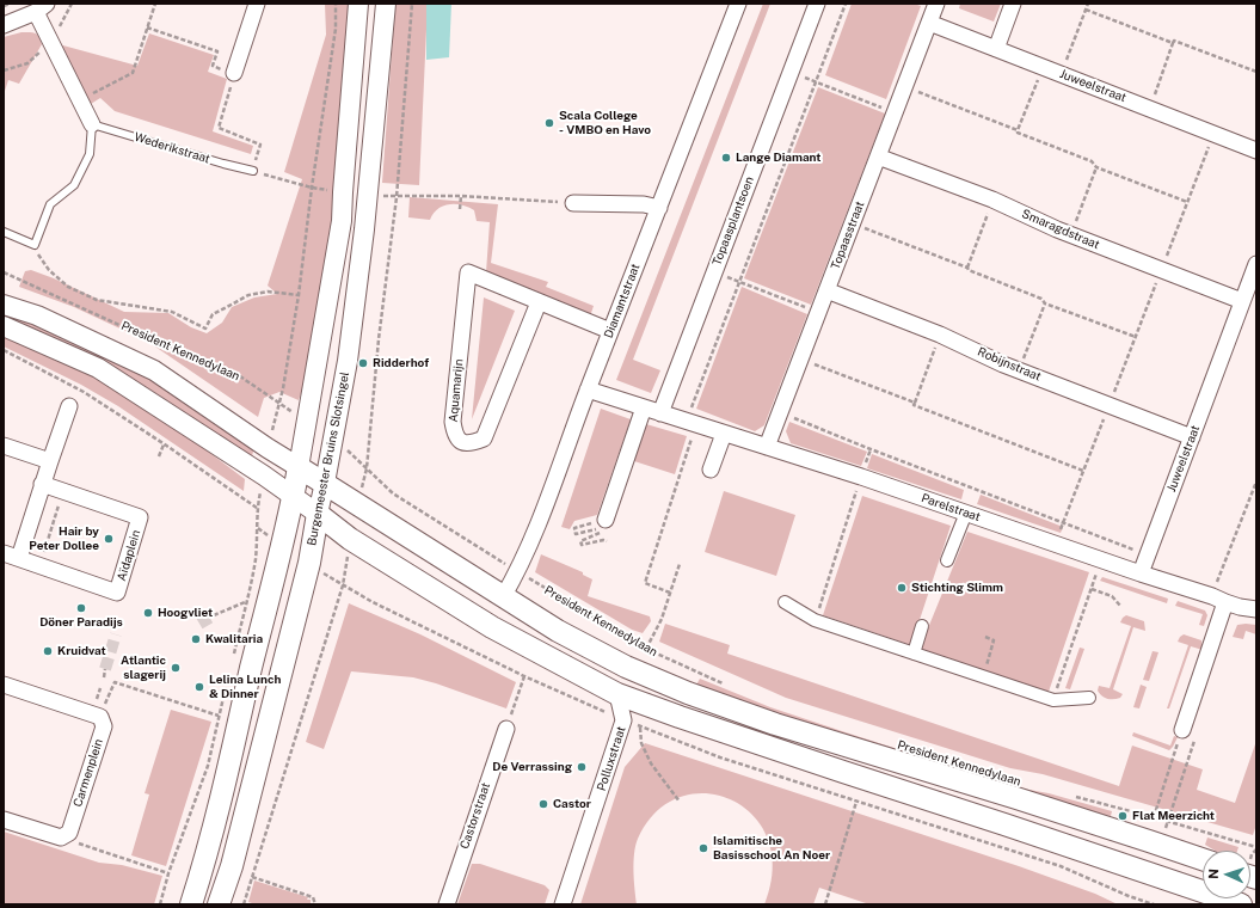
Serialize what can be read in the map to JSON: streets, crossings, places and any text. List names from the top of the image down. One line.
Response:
{"streets":{"main road":["President Kennedylaan","Burgemeester Bruins Slotsingel"],"street":["Juweelstraat","Topaasplantsoen","Smaragdstraat","Topaasstraat","Diamantstraat","Robijnstraat","Aquamarijn","Parelstraat","Aïdaplein","Polluxstraat","Carmenplein","Castorstraat"],"lane":["Wederikstraat"]},"crossings":[["Juweelstraat","Smaragdstraat"],["Juweelstraat","Topaasstraat"],["Juweelstraat","Robijnstraat"],["Juweelstraat","Parelstraat"],["Topaasplantsoen","Parelstraat"],["Smaragdstraat","Topaasstraat"],["Topaasstraat","Robijnstraat"],["Topaasstraat","Parelstraat"],["Diamantstraat","President Kennedylaan"],["Diamantstraat","Aquamarijn"],["Diamantstraat","Parelstraat"],["President Kennedylaan","Burgemeester Bruins Slotsingel"]],"places":["Scala College - VMBO en Havo","Lange Diamant","Ridderhof","Hair by Peter Dollee","Stichting Slimm","Döner Paradijs","Hoogvliet","Kwalitaria","Kruidvat","Atlantic slagerij","Lelina Lunch & Dinner","De Verrassing","Castor","Flat Meerzicht","Islamitische Basisschool An Noer"],"north":"left"}
